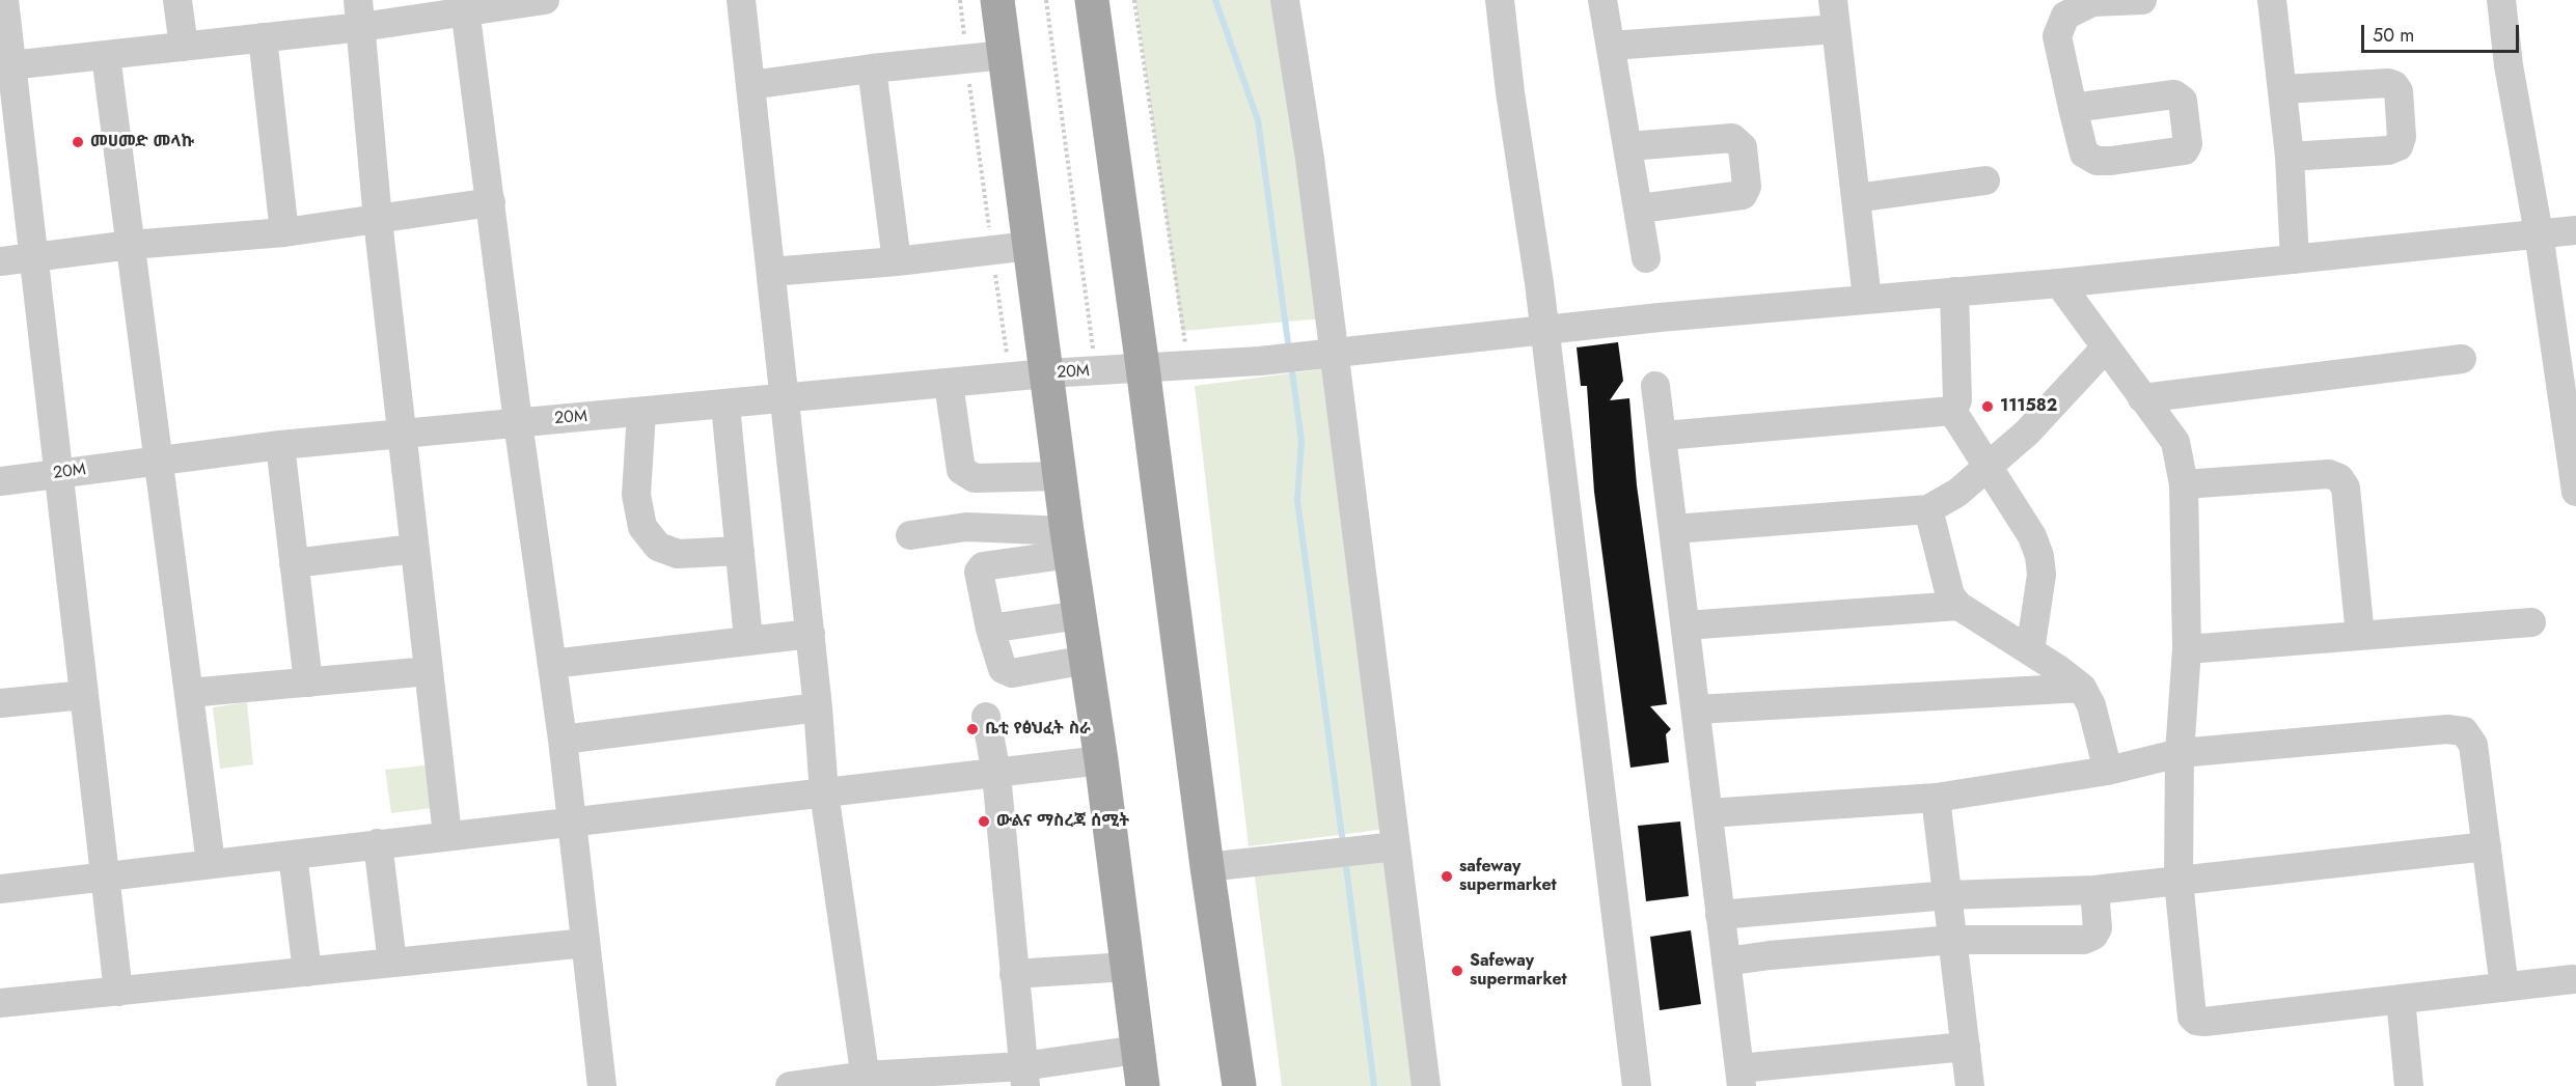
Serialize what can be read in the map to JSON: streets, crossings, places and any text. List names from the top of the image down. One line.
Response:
{"streets":{"street":["20M"]},"places":["መሀመድ መላኩ","111582","ቤቲ የፅህፈት ስራ","ውልና ማስረጃ ሰሚት","safeway supermarket","Safeway supermarket"],"scale_bar":"50 m"}
